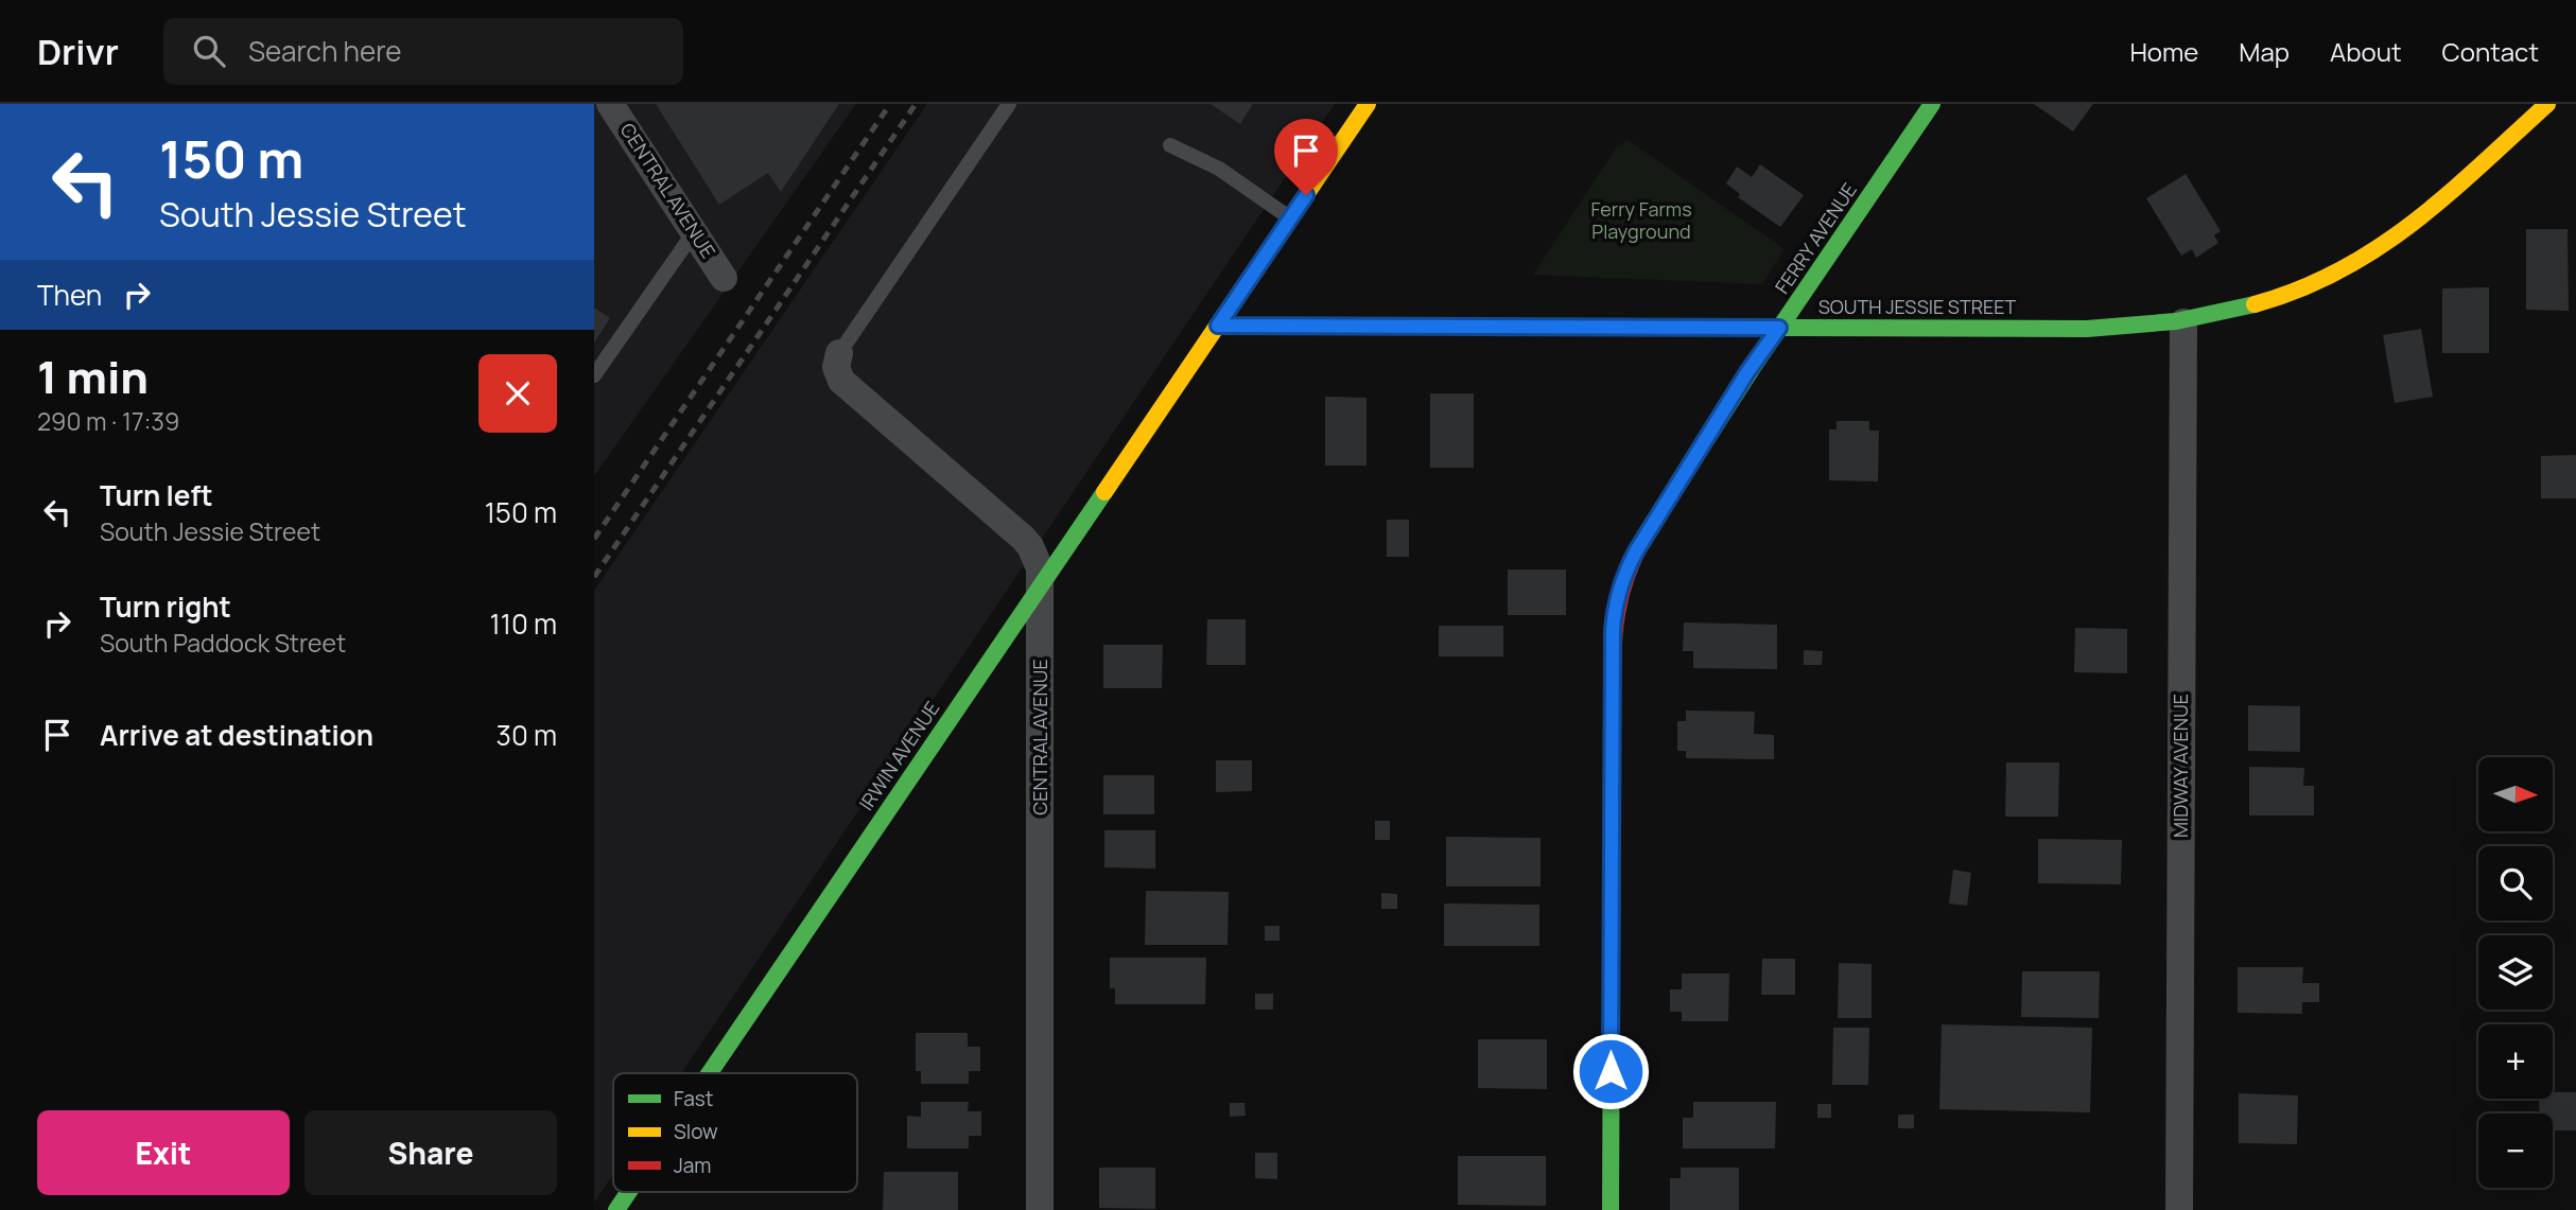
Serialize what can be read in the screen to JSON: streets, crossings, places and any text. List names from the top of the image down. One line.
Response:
{"streets":{"street":["CENTRAL AVENUE","FERRY AVENUE","SOUTH JESSIE STREET","IRWIN AVENUE","MIDWAY AVENUE"]},"crossings":[["CENTRAL AVENUE","IRWIN AVENUE"],["FERRY AVENUE","SOUTH JESSIE STREET"],["SOUTH JESSIE STREET","IRWIN AVENUE"],["SOUTH JESSIE STREET","MIDWAY AVENUE"]],"parks":["Ferry Farms Playground"],"legend":["Fast","Slow","Jam"],"north":"right","page":{"header":"Drivr","search":"Search here","nav":["Home","Map","About","Contact"],"turn":["150 m","South Jessie Street"],"then":"Then","heading":["1 min","290 m · 17:39"],"list":[{"name":"Turn left","note":"South Jessie Street","value":"150 m"},{"name":"Turn right","note":"South Paddock Street","value":"110 m"},{"name":"Arrive at destination","value":"30 m"}],"map_buttons":["+","−"],"buttons":["Exit","Share"]}}
